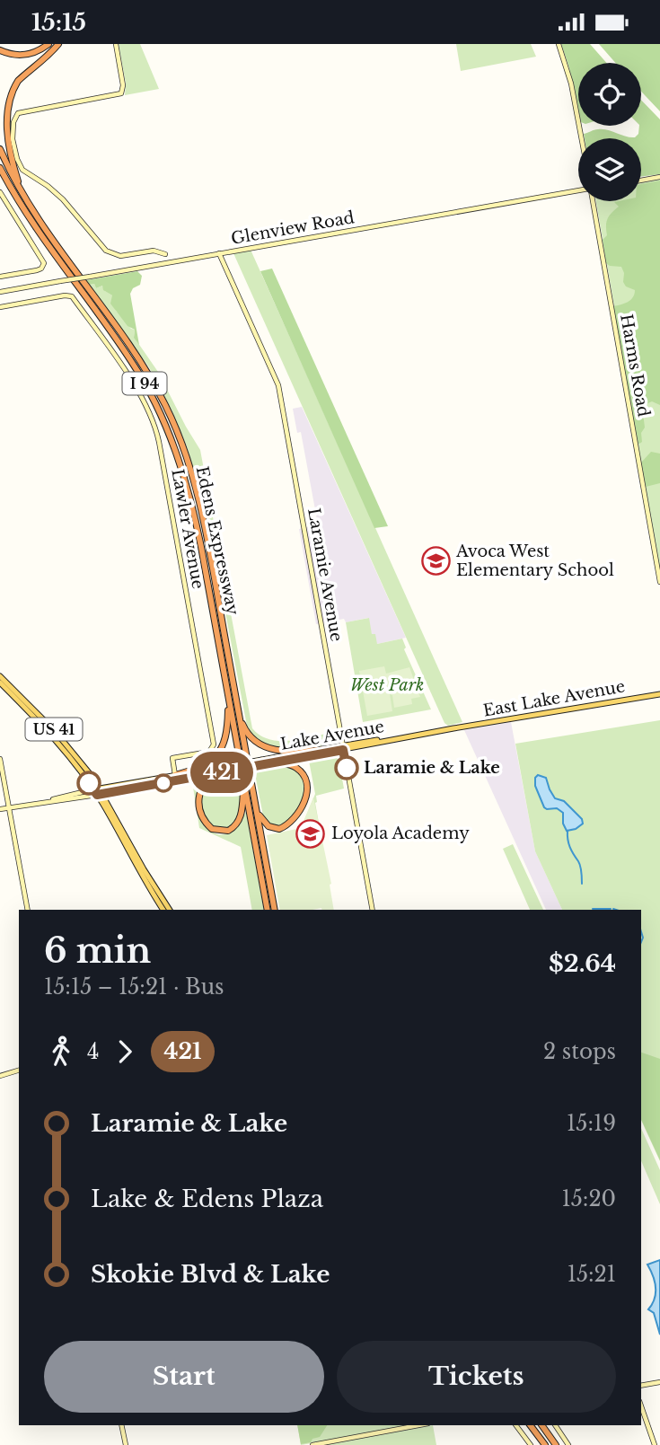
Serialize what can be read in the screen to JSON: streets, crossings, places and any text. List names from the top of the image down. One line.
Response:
{"streets":{"highway":["I 94","Edens Expressway"],"main road":["East Lake Avenue","US 41","Lake Avenue"],"street":["Glenview Road","Harms Road","Lawler Avenue","Laramie Avenue"]},"crossings":[["Glenview Road","Laramie Avenue"],["Lawler Avenue","Lake Avenue"],["Laramie Avenue","Lake Avenue"],["East Lake Avenue","Lake Avenue"],["US 41","Lake Avenue"]],"parks":["West Park"],"places":{"school or university":["Avoca West Elementary School","Loyola Academy"],"other":["Laramie & Lake"]},"lines":["bus line 421"],"page":{"status":"15:15","on_map":"421","heading":["6 min","15:15 – 15:21 · Bus","$2.64"],"legs":["4","421","2 stops"],"list":[{"name":"Laramie & Lake","value":"15:19"},{"name":"Lake & Edens Plaza","value":"15:20"},{"name":"Skokie Blvd & Lake","value":"15:21"}],"buttons":["Start","Tickets"]}}
